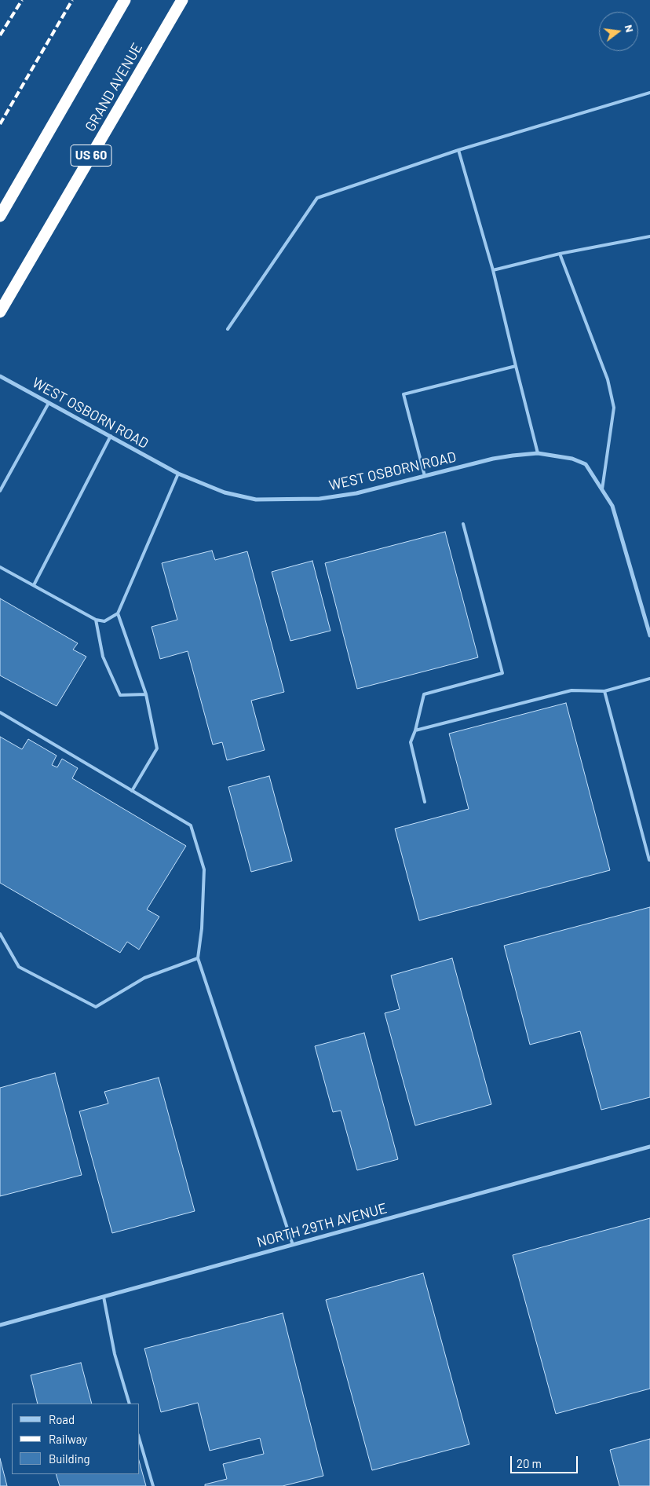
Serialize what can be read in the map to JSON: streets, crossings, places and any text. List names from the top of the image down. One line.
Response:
{"streets":{"highway":["GRAND AVENUE","US 60"],"street":["WEST OSBORN ROAD","NORTH 29TH AVENUE"]},"legend":["Road","Railway","Building"],"scale_bar":"20 m","north":"right"}
